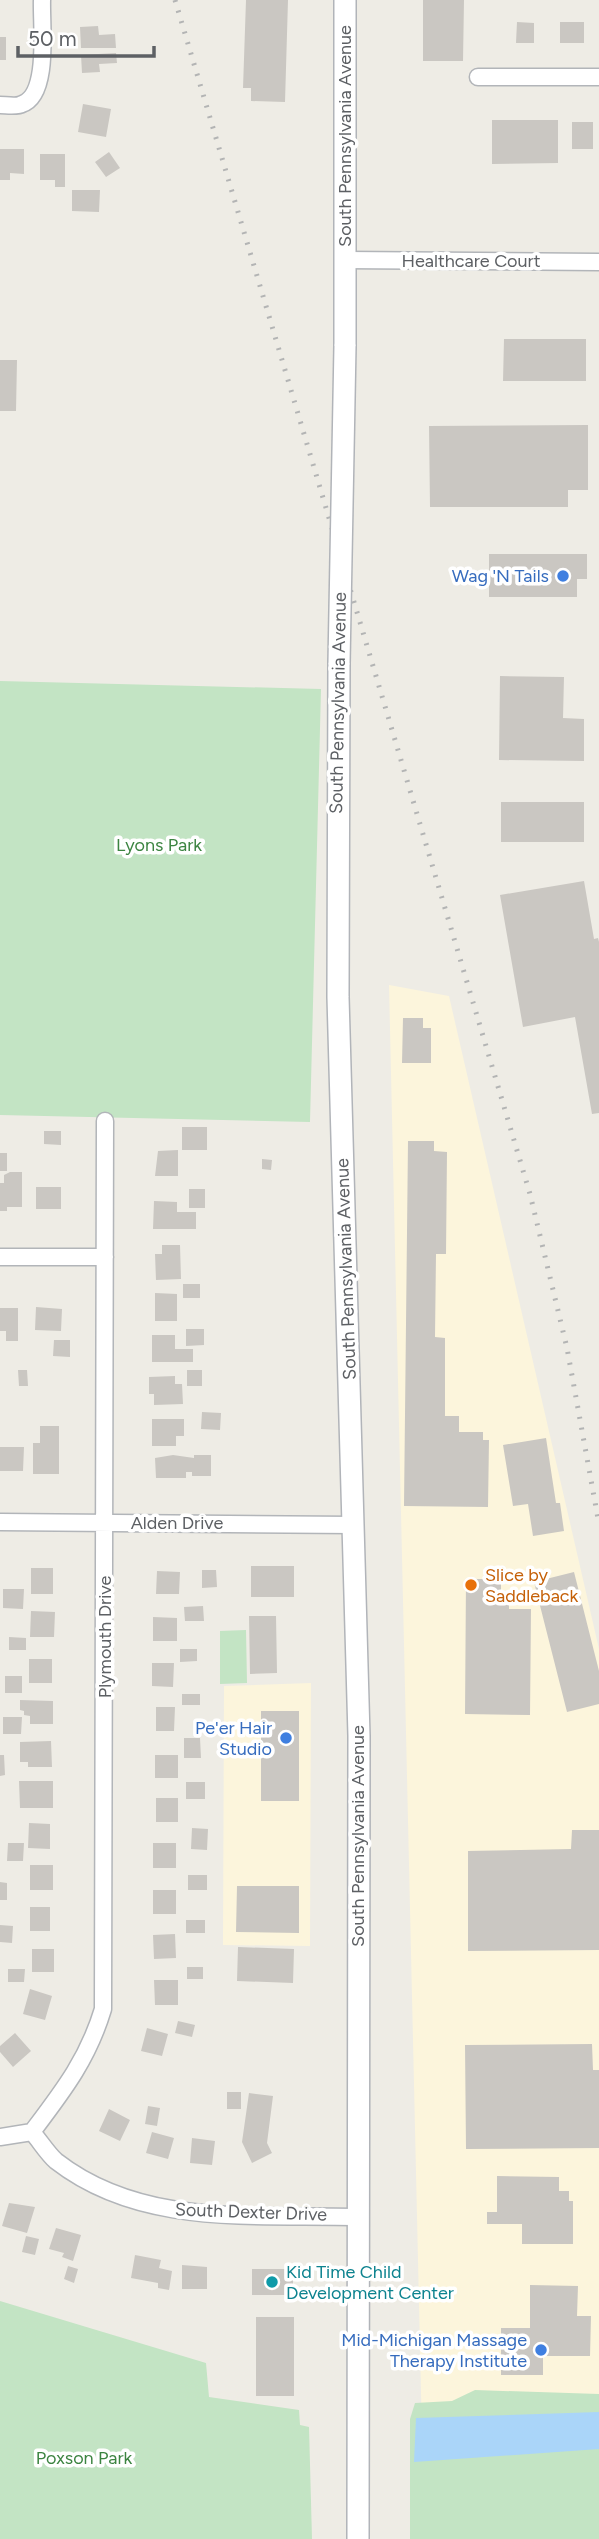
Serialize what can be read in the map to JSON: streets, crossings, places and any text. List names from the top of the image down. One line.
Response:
{"streets":{"main road":["South Pennsylvania Avenue"],"street":["Healthcare Court","Alden Drive","Plymouth Drive","South Dexter Drive"]},"crossings":[["South Pennsylvania Avenue","Healthcare Court"],["South Pennsylvania Avenue","Alden Drive"],["South Pennsylvania Avenue","South Dexter Drive"],["Alden Drive","Plymouth Drive"],["Plymouth Drive","South Dexter Drive"]],"parks":["Lyons Park","Poxson Park"],"places":["Wag 'N Tails","Slice by Saddleback","Pe'er Hair Studio","Kid Time Child Development Center","Mid-Michigan Massage Therapy Institute"],"scale_bar":"50 m"}
